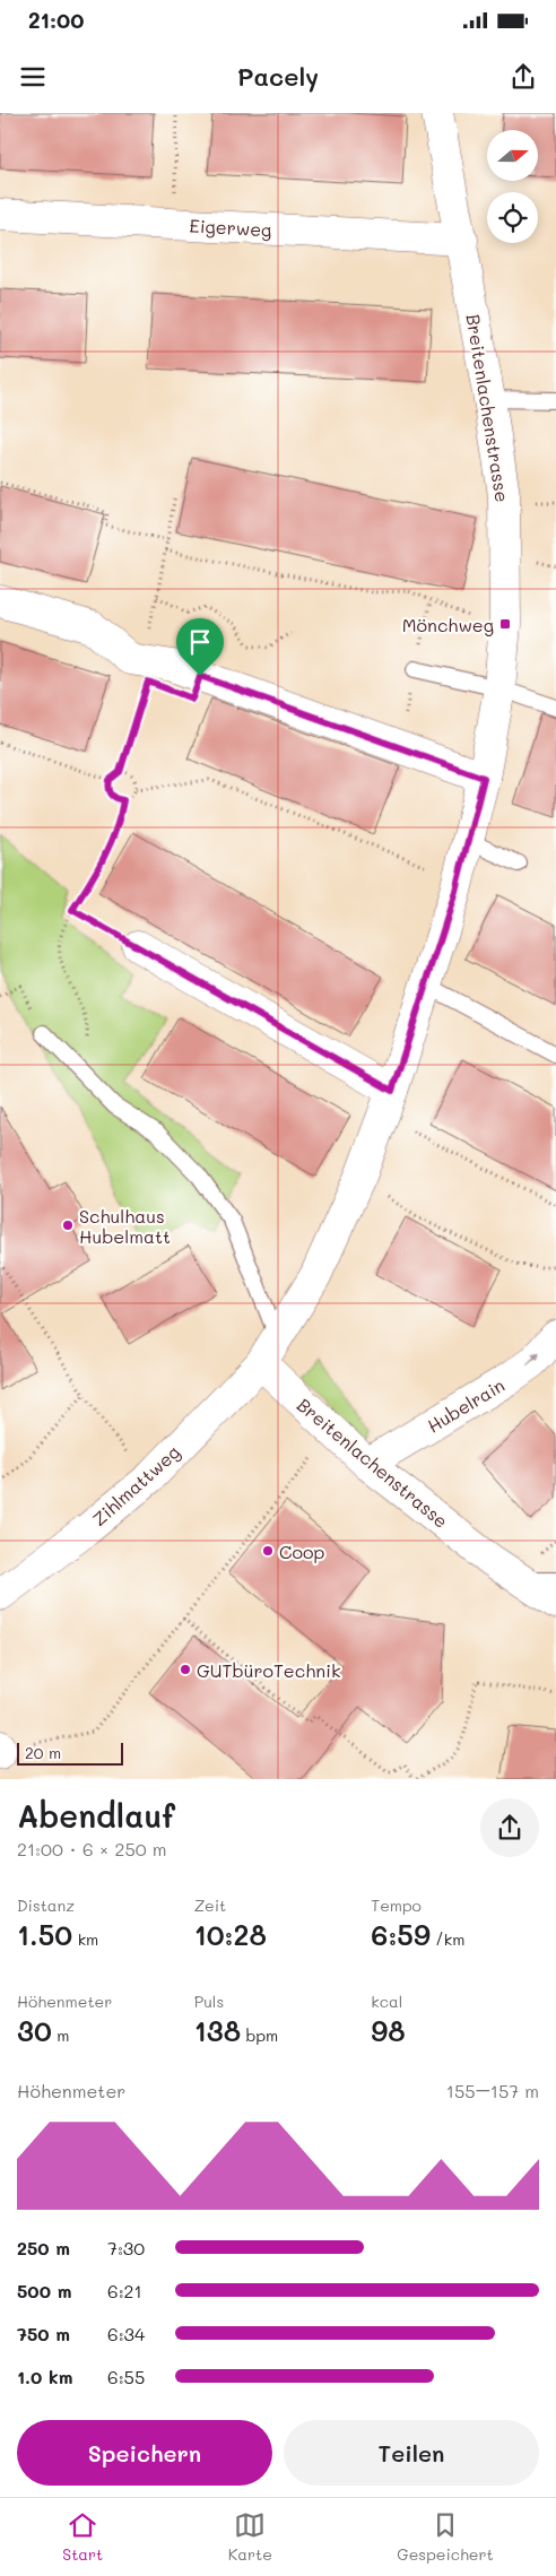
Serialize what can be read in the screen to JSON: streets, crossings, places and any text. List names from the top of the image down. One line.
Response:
{"streets":{"street":["Eigerweg","Breitenlachenstrasse","Hubelrain","Zihlmattweg"]},"crossings":[["Eigerweg","Breitenlachenstrasse"],["Breitenlachenstrasse","Hubelrain"],["Breitenlachenstrasse","Zihlmattweg"]],"one_way":["Hubelrain"],"places":{"transit":["Mönchweg"],"other":["Schulhaus Hubelmatt","Coop","GUTbüroTechnik"]},"scale_bar":"20 m","north":"right","page":{"status":"21:00","header":"Pacely","scale":"20 m","heading":["Abendlauf","21:00 · 6 × 250 m"],"stats":[["Distanz","1.50 km"],["Zeit","10:28"],["Tempo","6:59 /km"],["Höhenmeter","30 m"],["Puls","138 bpm"],["kcal","98"]],"chart":["Höhenmeter","155–157 m"],"list":[{"name":"250 m","note":"7:30"},{"name":"500 m","note":"6:21"},{"name":"750 m","note":"6:34"},{"name":"1.0 km","note":"6:55"}],"buttons":["Speichern","Teilen"],"tabs":["Start","Karte","Gespeichert"]}}
